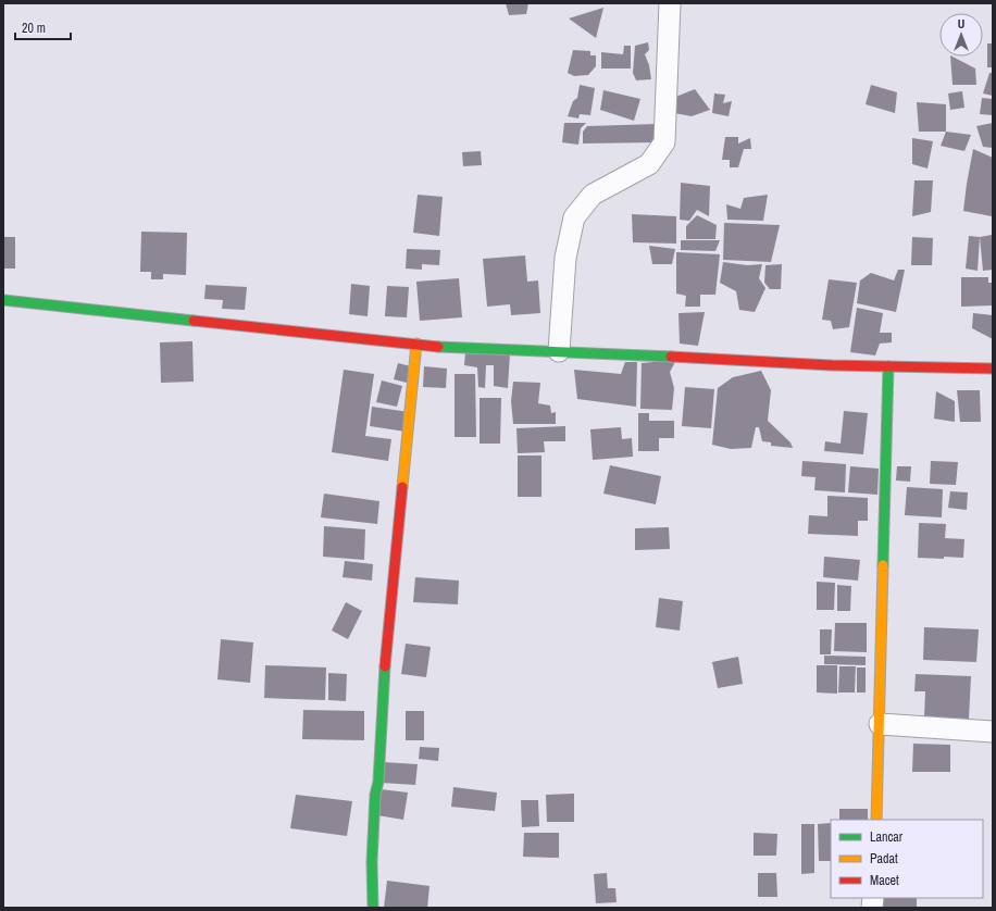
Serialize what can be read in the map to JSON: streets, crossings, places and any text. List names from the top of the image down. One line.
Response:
{"legend":["Lancar","Padat","Macet"],"scale_bar":"20 m","north":"top"}
